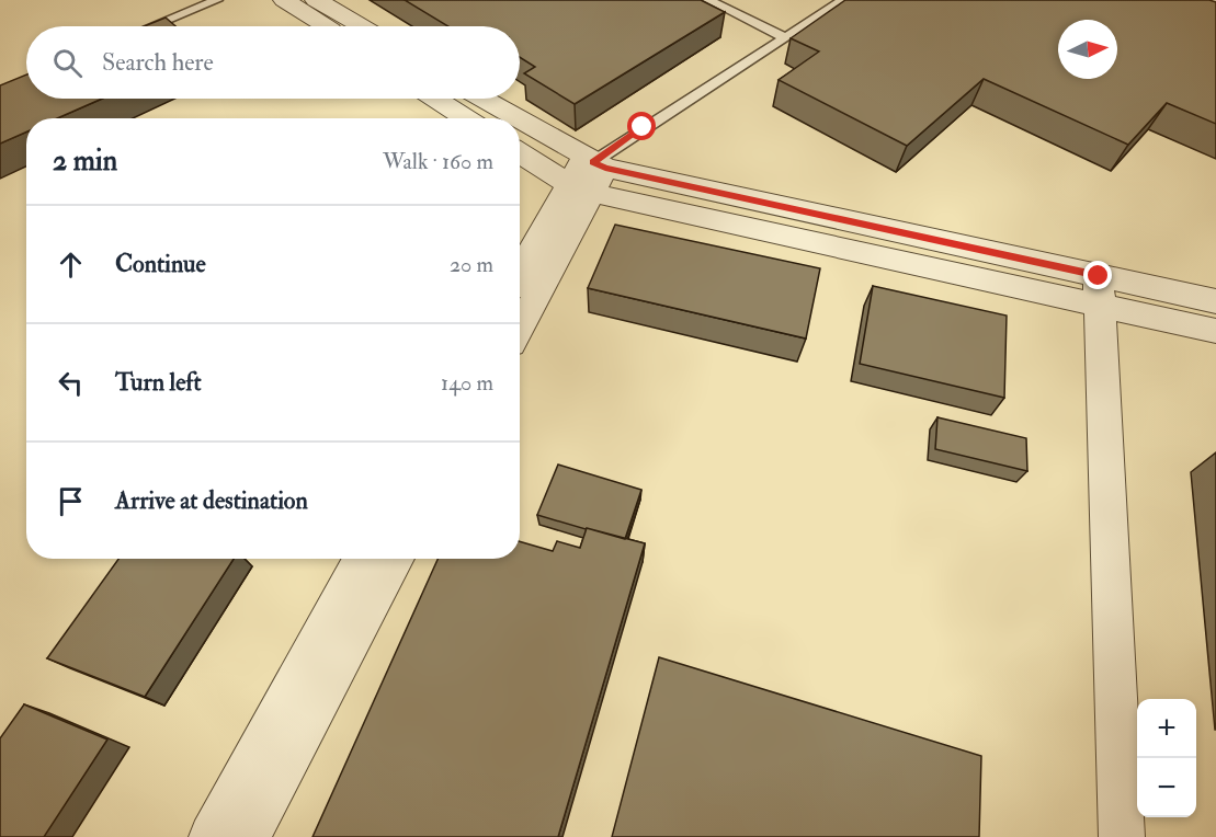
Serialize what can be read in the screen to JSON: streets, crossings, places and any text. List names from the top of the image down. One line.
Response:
{"north":"right","page":{"search":"Search here","heading":["2 min","Walk · 160 m"],"list":[["Continue","20 m"],["Turn left","140 m"],"Arrive at destination"],"map_buttons":["+","−"]}}
